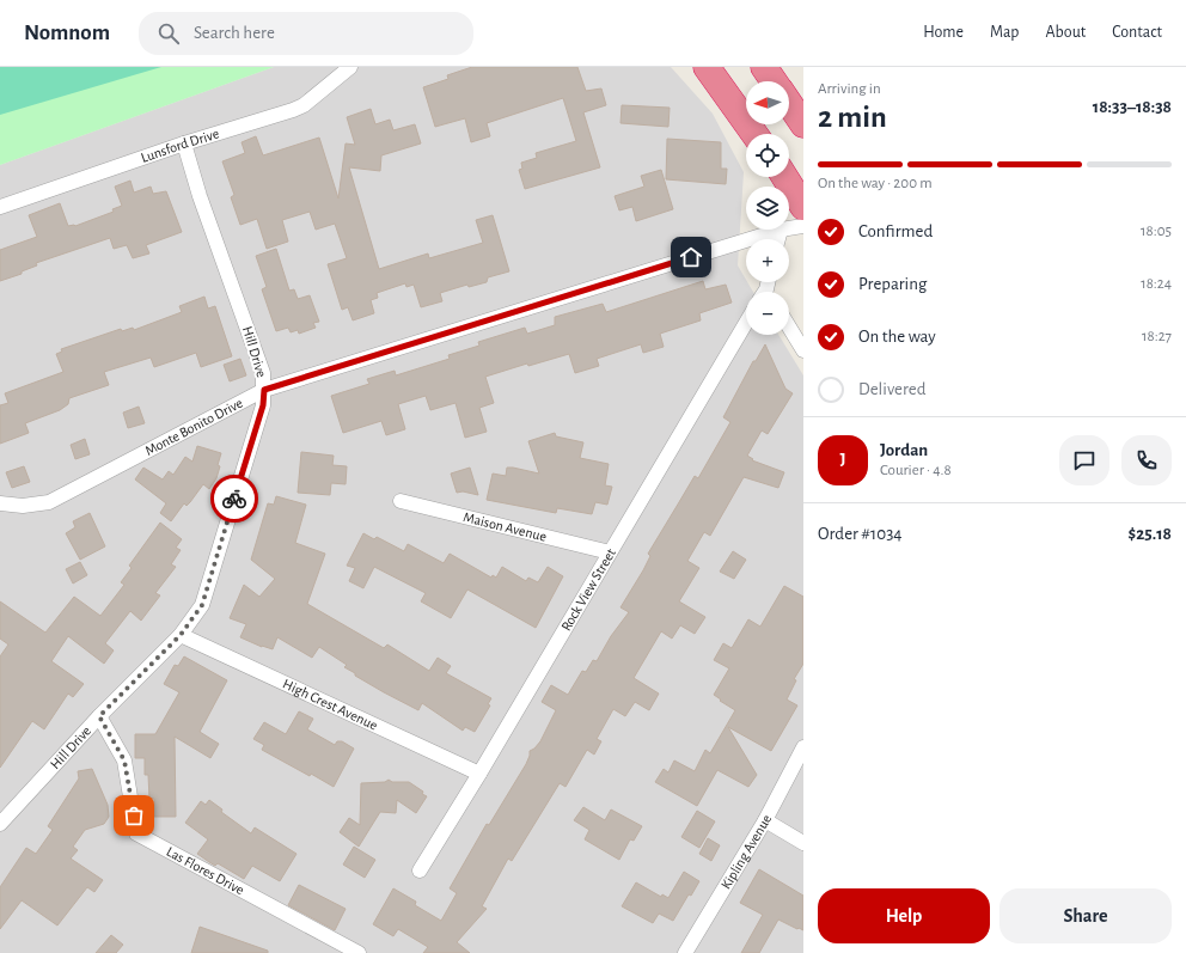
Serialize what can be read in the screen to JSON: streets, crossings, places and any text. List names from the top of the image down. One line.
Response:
{"streets":{"street":["Lunsford Drive","Hill Drive","Monte Bonito Drive","Maison Avenue","Rock View Street","High Crest Avenue","Kipling Avenue","Las Flores Drive"]},"crossings":[["Lunsford Drive","Hill Drive"],["Hill Drive","Monte Bonito Drive"],["Hill Drive","High Crest Avenue"],["Hill Drive","Las Flores Drive"],["Maison Avenue","Rock View Street"],["Rock View Street","High Crest Avenue"]],"north":"left","page":{"header":"Nomnom","search":"Search here","nav":["Home","Map","About","Contact"],"heading":["2 min","Arriving in","18:33–18:38"],"panel":["Jordan","Courier · 4.8","Order #1034","$25.18"],"map_buttons":["+","−"],"bar":"On the way · 200 m","list":[["Confirmed","18:05"],["Preparing","18:24"],["On the way","18:27"],"Delivered"],"round":"J","buttons":["Help","Share"]}}
